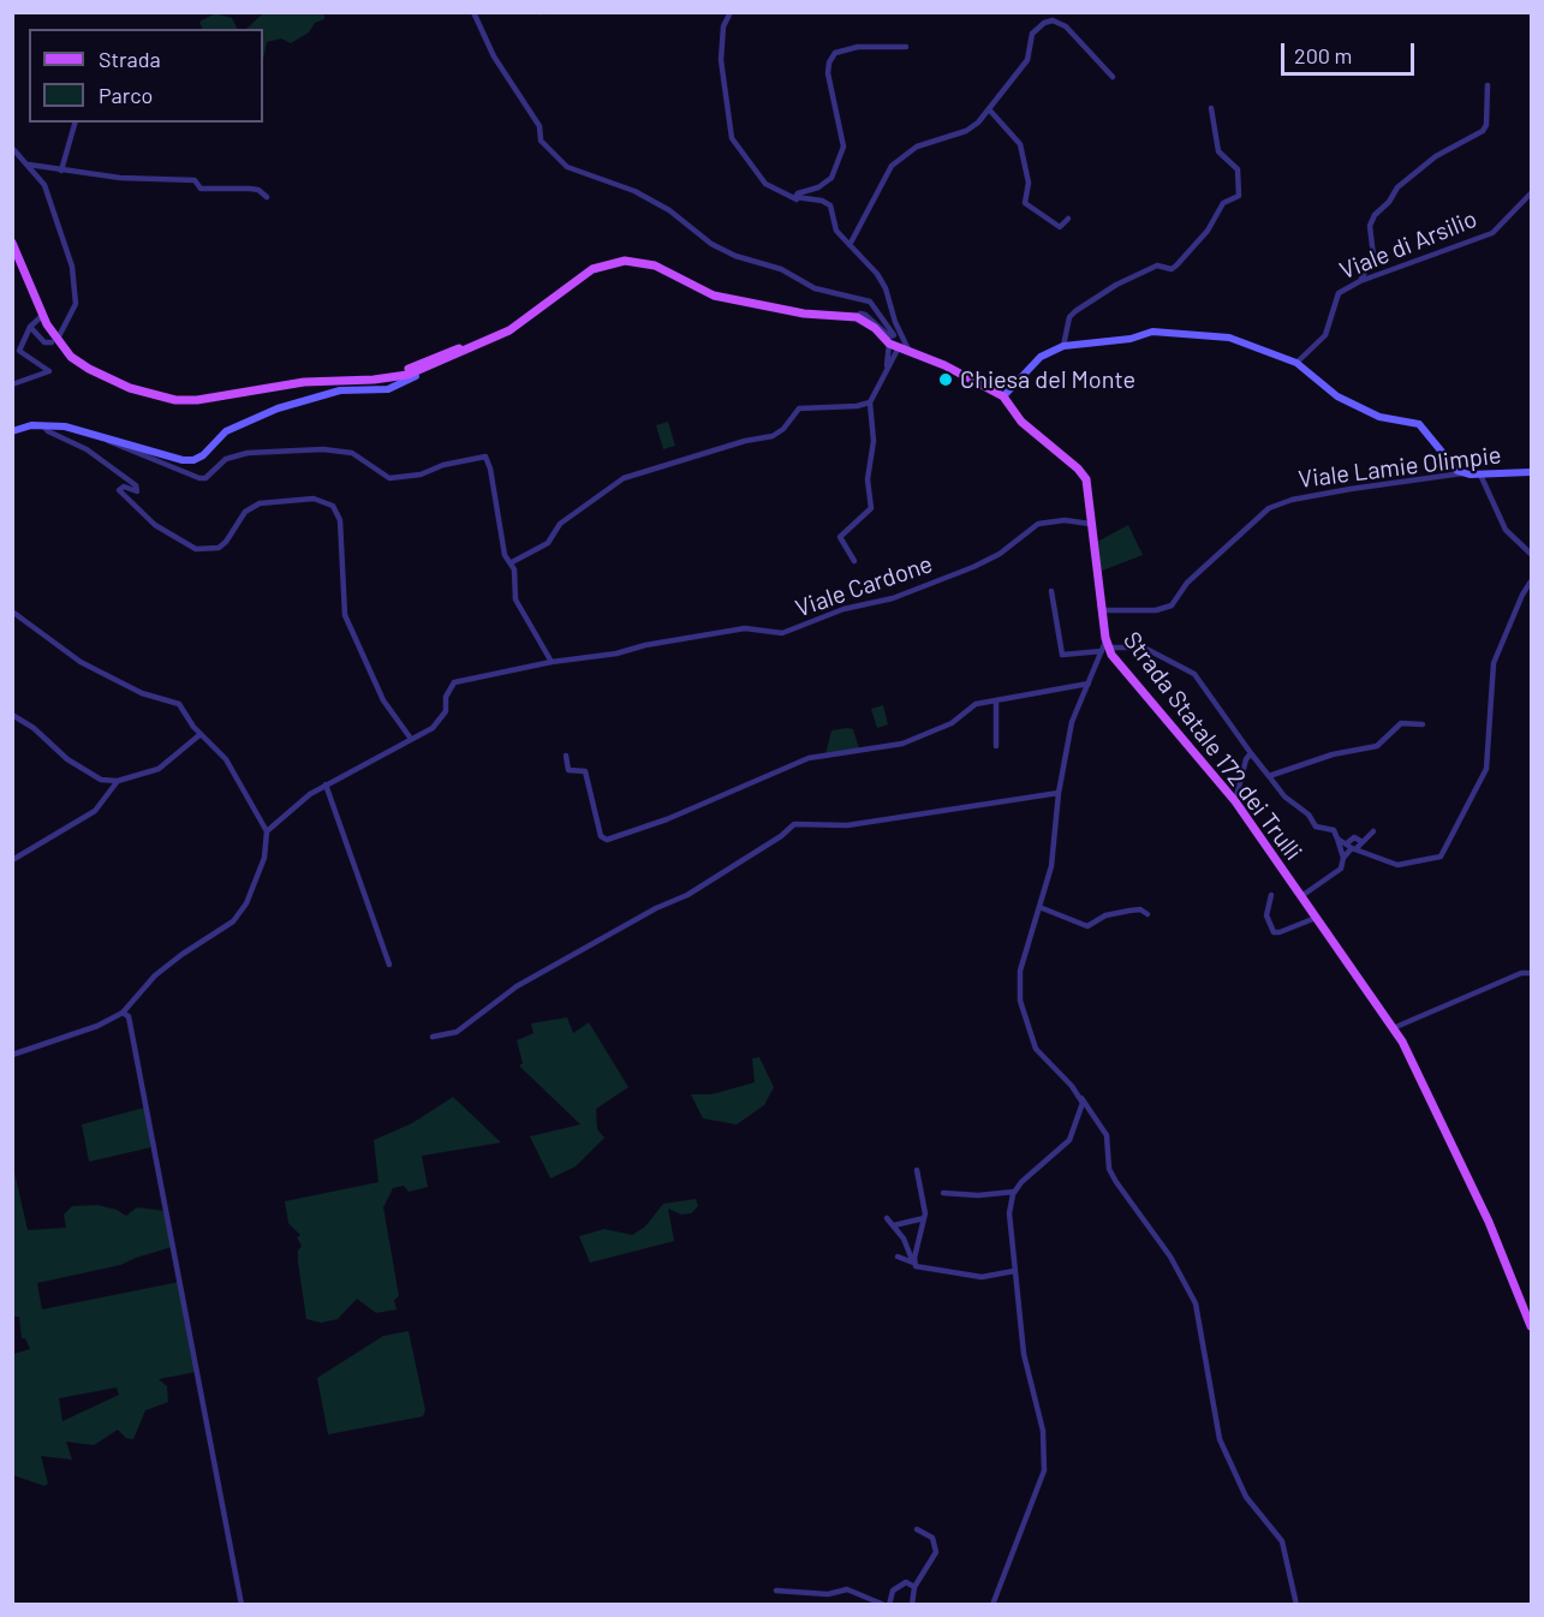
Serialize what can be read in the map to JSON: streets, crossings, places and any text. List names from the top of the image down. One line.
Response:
{"streets":{"main road":["Strada Statale 172 dei Trulli"],"street":["Viale di Arsilio","Viale Lamie Olimpie","Viale Cardone"]},"crossings":[["Viale Lamie Olimpie","Strada Statale 172 dei Trulli"],["Viale Cardone","Strada Statale 172 dei Trulli"]],"places":["Chiesa del Monte"],"legend":["Strada","Parco"],"scale_bar":"200 m"}
